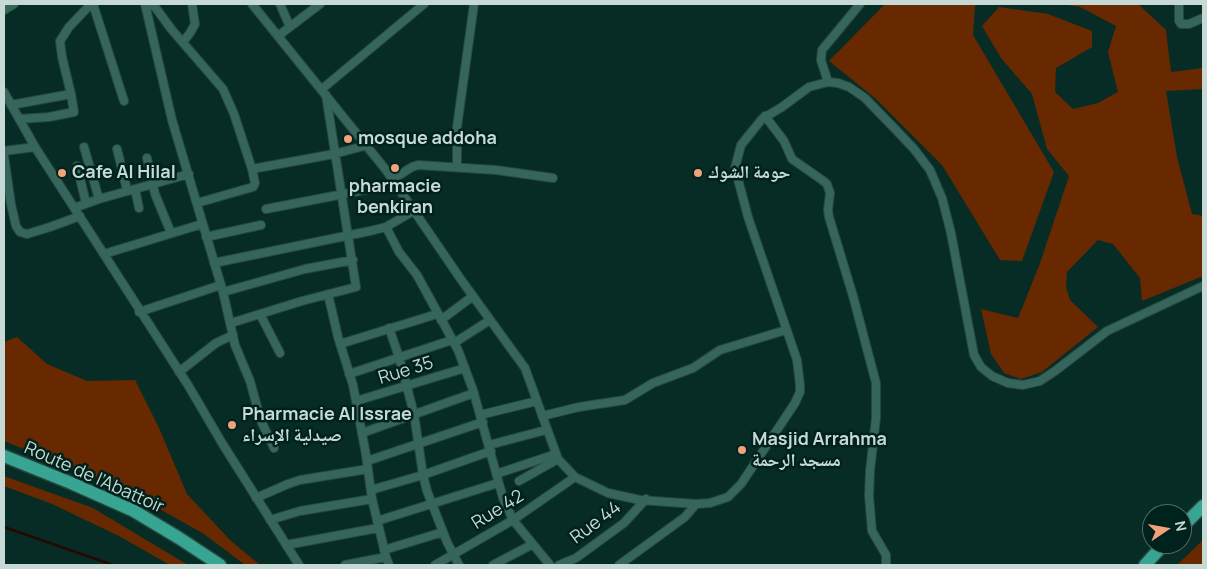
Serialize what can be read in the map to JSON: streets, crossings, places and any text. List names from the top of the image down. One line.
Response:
{"streets":{"main road":["Route de l’Abattoir"],"street":["Rue 35","Rue 42","Rue 44"]},"places":["mosque addoha","pharmacie benkiran","Cafe Al Hilal","حومة الشوك","Pharmacie Al Issrae صيدلية الإسراء","Masjid Arrahma مسجد الرحمة"],"north":"right"}
